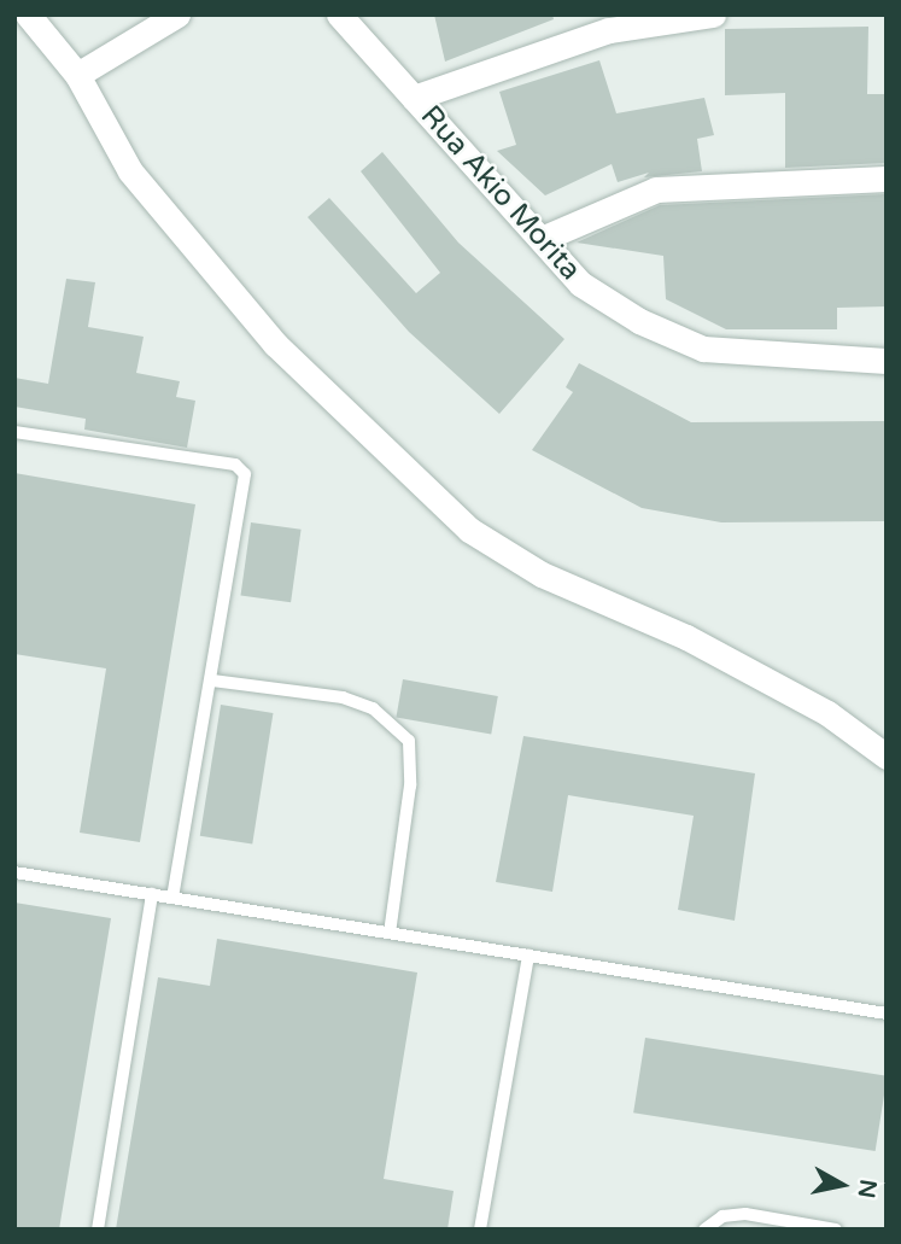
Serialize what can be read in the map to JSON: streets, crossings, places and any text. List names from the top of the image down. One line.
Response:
{"streets":{"street":["Rua Akio Morita"]},"north":"right"}
